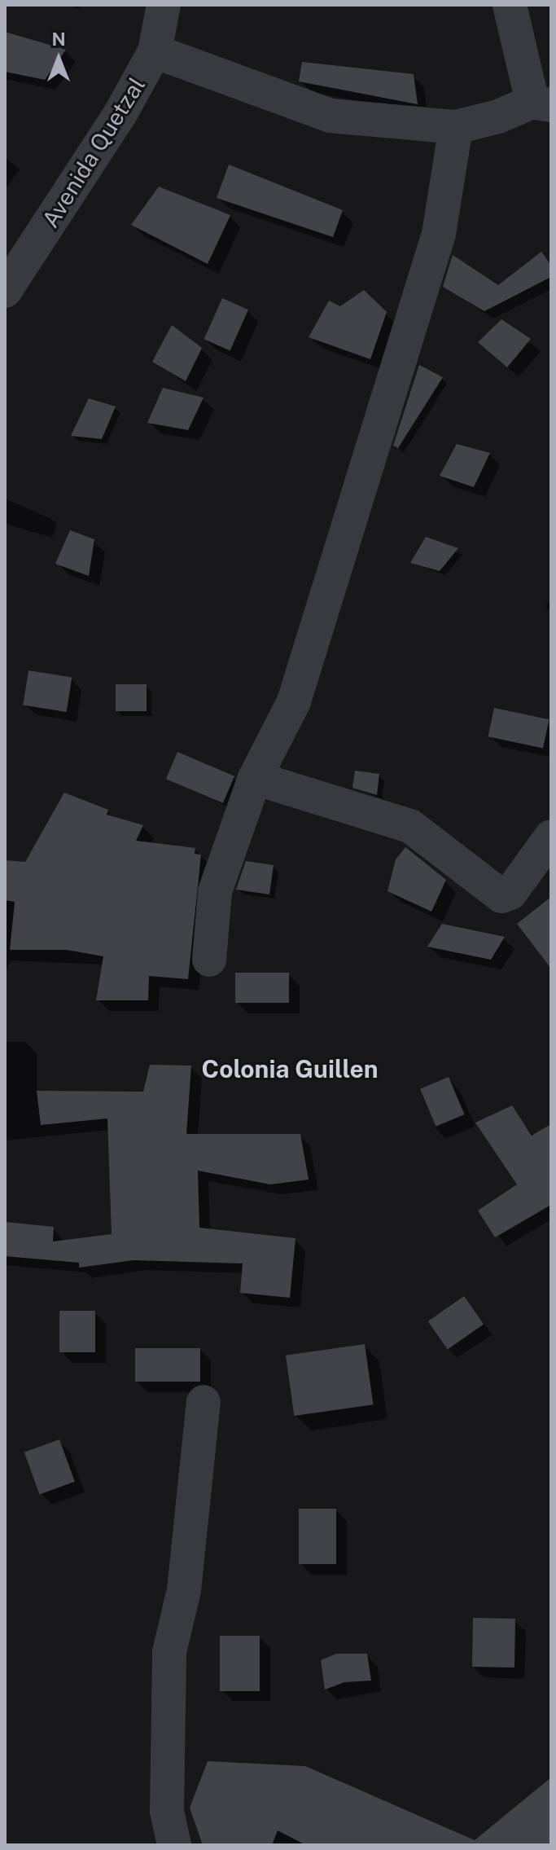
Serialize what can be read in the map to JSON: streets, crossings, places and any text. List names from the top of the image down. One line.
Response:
{"streets":{"street":["Avenida Quetzal"]},"districts":["Colonia Guillen"],"north":"top"}
